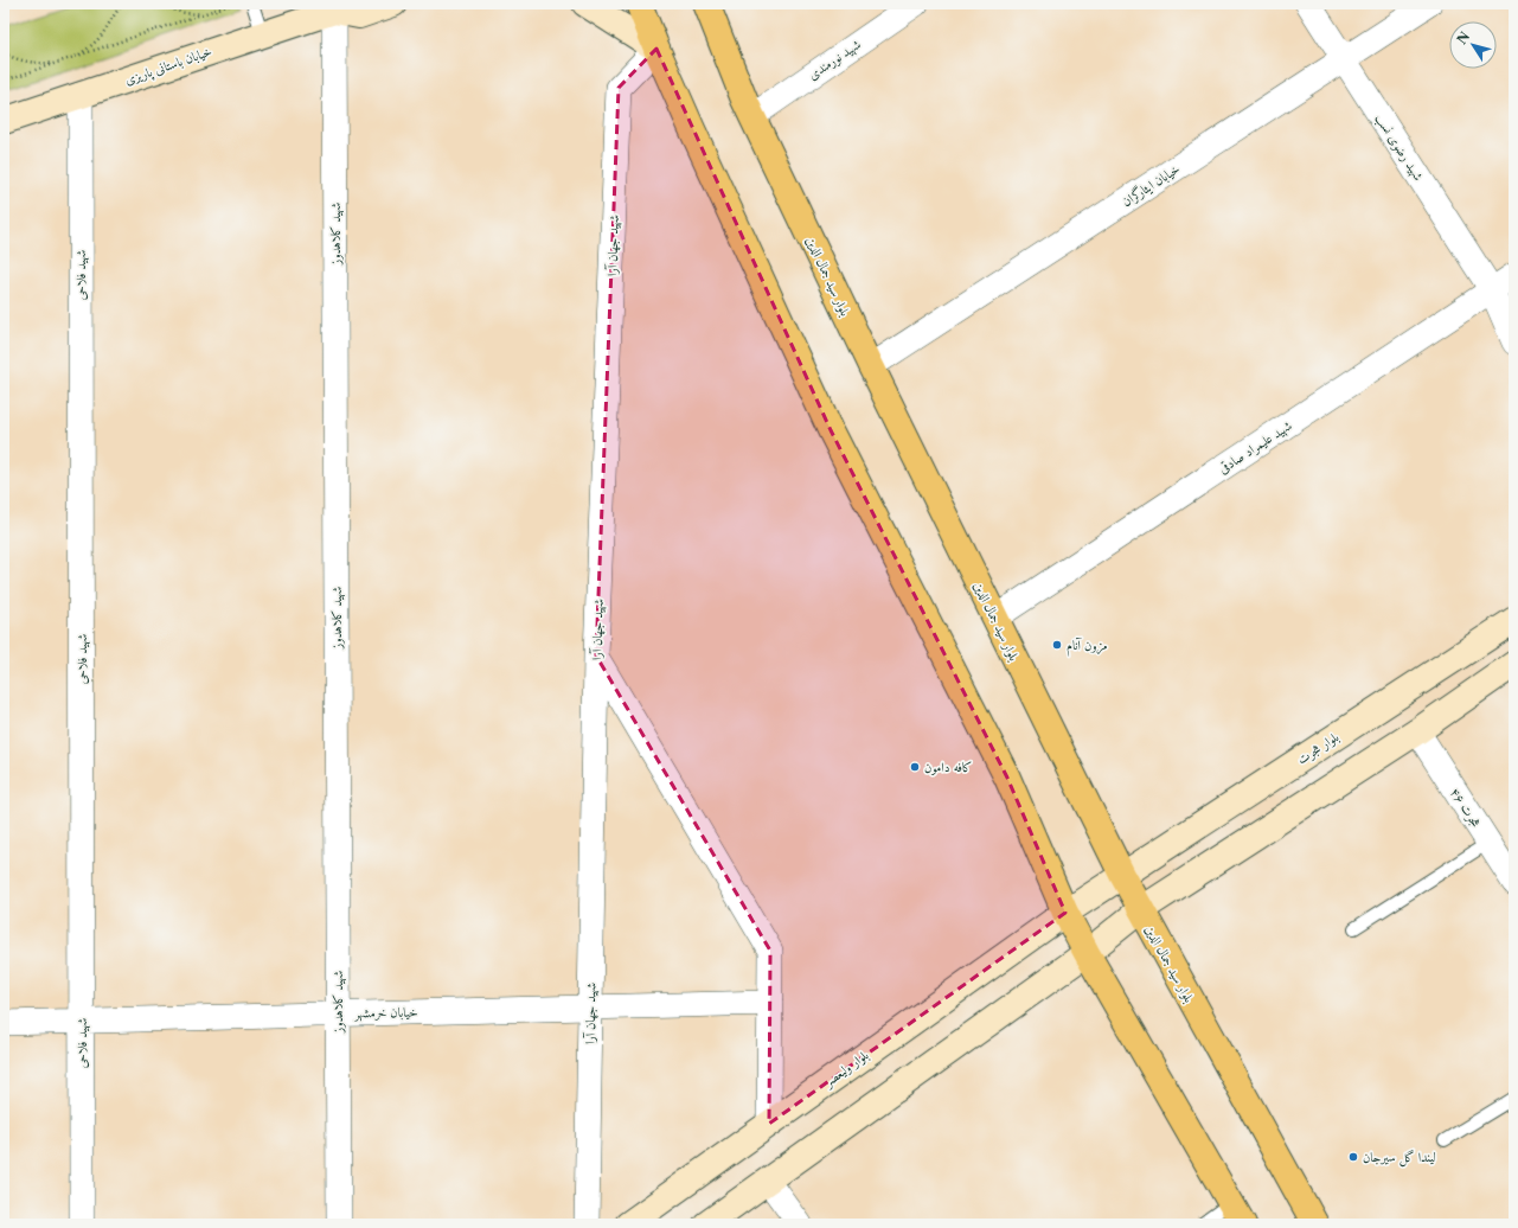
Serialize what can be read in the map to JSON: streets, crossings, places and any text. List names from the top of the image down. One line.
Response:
{"streets":{"main road":["بلوار سید جمال الدین"],"street":["شهید نورمندی","خیابان باستانی پاریزی","شهید رضوی نسب","خیابان ایثارگران","شهید کلاهدوز","شهید جهان آرا","شهید فلاحی","شهید علیمراد صادقی","بلوار هجرت","هجرت ۴۶","خیابان خرمشهر","بلوار ولیعصر"]},"crossings":[["شهید نورمندی","بلوار سید جمال الدین"],["خیابان باستانی پاریزی","شهید کلاهدوز"],["خیابان باستانی پاریزی","شهید فلاحی"],["شهید رضوی نسب","خیابان ایثارگران"],["شهید رضوی نسب","شهید علیمراد صادقی"],["خیابان ایثارگران","بلوار سید جمال الدین"],["شهید کلاهدوز","خیابان خرمشهر"],["شهید جهان آرا","خیابان خرمشهر"],["شهید فلاحی","خیابان خرمشهر"],["بلوار سید جمال الدین","شهید علیمراد صادقی"],["بلوار سید جمال الدین","بلوار هجرت"],["بلوار هجرت","بلوار ولیعصر"]],"places":["مزون آنام","کافه دامون","لیندا گل سیرجان"],"north":"top left"}
